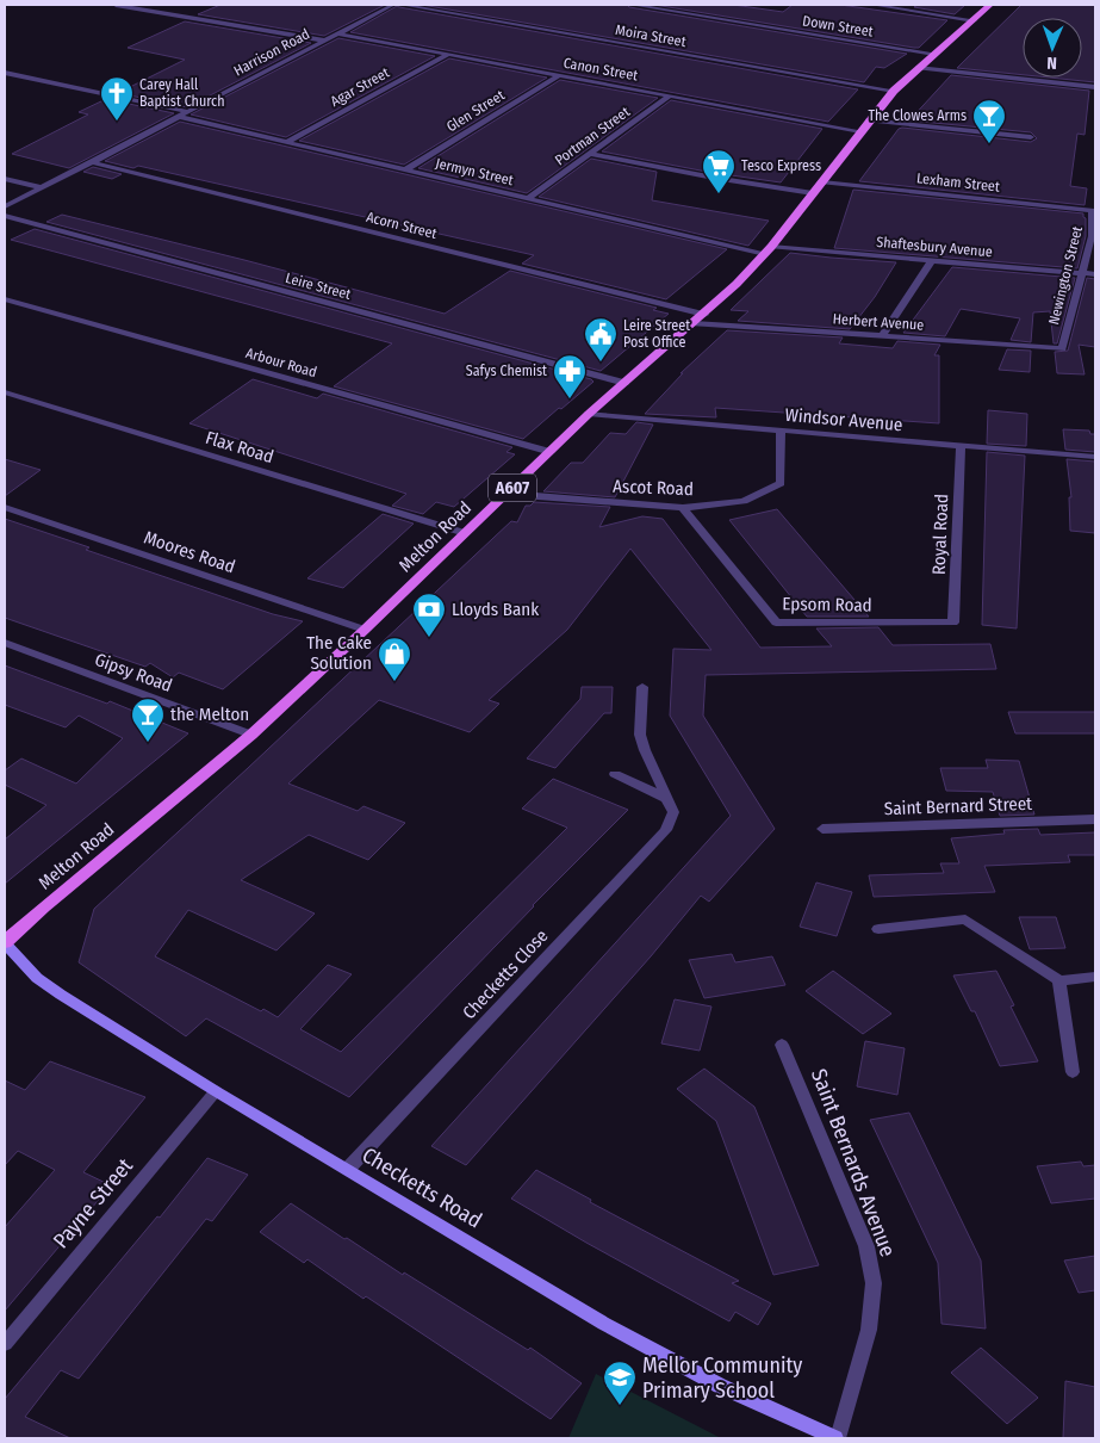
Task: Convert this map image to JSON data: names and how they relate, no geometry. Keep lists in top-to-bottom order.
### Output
{
  "streets": {
    "main road": ["A607", "Melton Road"],
    "street": [
      "Down Street",
      "Moira Street",
      "Harrison Road",
      "Canon Street",
      "Agar Street",
      "Glen Street",
      "Portman Street",
      "Jermyn Street",
      "Lexham Street",
      "Acorn Street",
      "Shaftesbury Avenue",
      "Newington Street",
      "Leire Street",
      "Herbert Avenue",
      "Arbour Road",
      "Windsor Avenue",
      "Flax Road",
      "Ascot Road",
      "Royal Road",
      "Moores Road",
      "Epsom Road",
      "Gipsy Road",
      "Saint Bernard Street",
      "Checketts Close",
      "Saint Bernards Avenue",
      "Checketts Road",
      "Payne Street"
    ]
  },
  "crossings": [
    ["Down Street", "Melton Road"],
    ["Moira Street", "Melton Road"],
    ["Harrison Road", "Canon Street"],
    ["Harrison Road", "Jermyn Street"],
    ["Harrison Road", "Acorn Street"],
    ["Canon Street", "Agar Street"],
    ["Canon Street", "Glen Street"],
    ["Canon Street", "Portman Street"],
    ["Canon Street", "Melton Road"],
    ["Agar Street", "Jermyn Street"],
    ["Glen Street", "Jermyn Street"],
    ["Portman Street", "Jermyn Street"],
    ["Jermyn Street", "Shaftesbury Avenue"],
    ["Jermyn Street", "Melton Road"],
    ["Lexham Street", "Newington Street"],
    ["Lexham Street", "Melton Road"],
    ["Acorn Street", "Melton Road"],
    ["Shaftesbury Avenue", "Newington Street"],
    ["Shaftesbury Avenue", "Melton Road"],
    ["Newington Street", "Herbert Avenue"],
    ["Leire Street", "Melton Road"],
    ["Herbert Avenue", "Melton Road"],
    ["Arbour Road", "Melton Road"],
    ["Windsor Avenue", "Ascot Road"],
    ["Windsor Avenue", "Royal Road"],
    ["Windsor Avenue", "Melton Road"],
    ["Flax Road", "Melton Road"],
    ["Ascot Road", "Melton Road"],
    ["Ascot Road", "Epsom Road"],
    ["Royal Road", "Epsom Road"],
    ["Melton Road", "Moores Road"],
    ["Melton Road", "Gipsy Road"],
    ["Melton Road", "Checketts Road"],
    ["Checketts Close", "Checketts Road"],
    ["Saint Bernards Avenue", "Checketts Road"],
    ["Checketts Road", "Payne Street"]
  ],
  "places": {
    "church": ["Carey Hall Baptist Church"],
    "bar": ["The Clowes Arms", "the Melton"],
    "supermarket": ["Tesco Express"],
    "public building": ["Leire Street Post Office"],
    "pharmacy": ["Safys Chemist"],
    "bank": ["Lloyds Bank"],
    "shop": ["The Cake Solution"],
    "school or university": ["Mellor Community Primary School"]
  },
  "north": "bottom"
}
